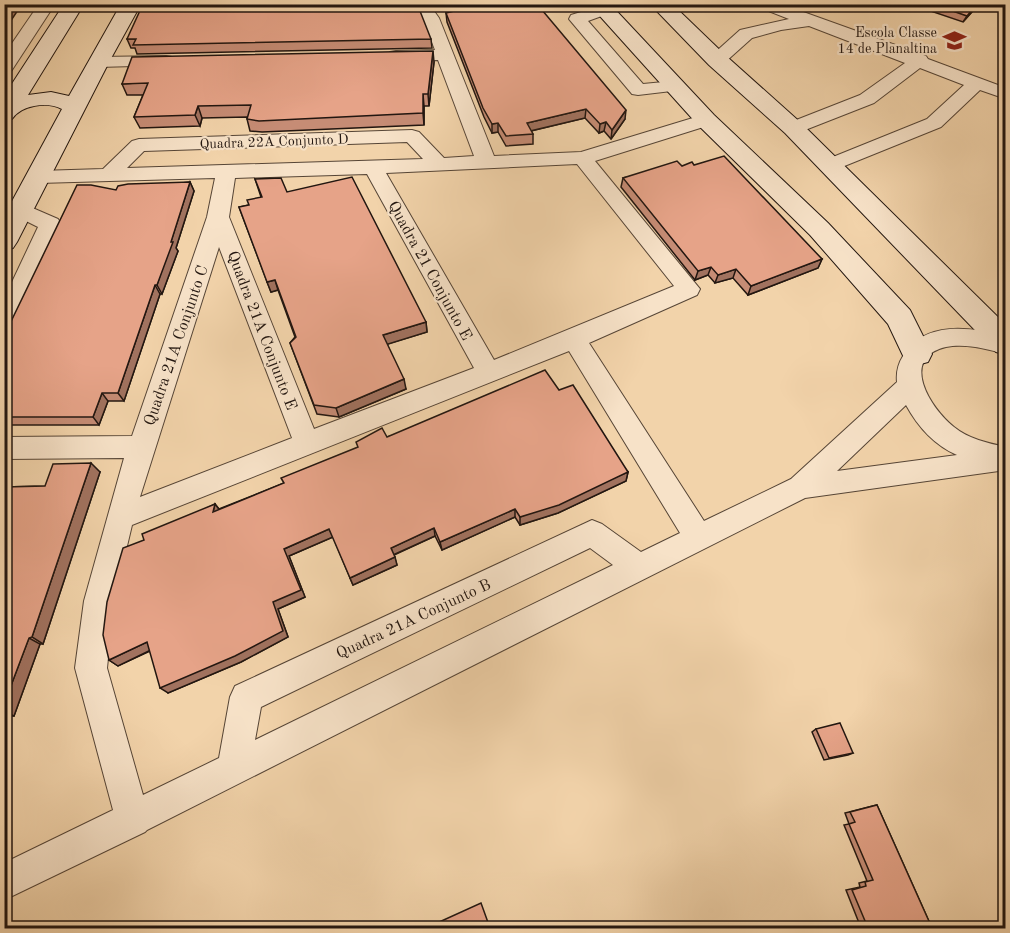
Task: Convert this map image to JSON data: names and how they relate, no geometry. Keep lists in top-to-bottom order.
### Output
{
  "streets": {
    "street": [
      "Quadra 22A Conjunto D",
      "Quadra 21 Conjunto E",
      "Quadra 21A Conjunto E",
      "Quadra 21A Conjunto C",
      "Quadra 21A Conjunto B"
    ]
  },
  "crossings": [
    ["Quadra 21A Conjunto E", "Quadra 21A Conjunto C"]
  ],
  "places": {
    "school or university": ["Escola Classe 14 de Planaltina"]
  }
}
